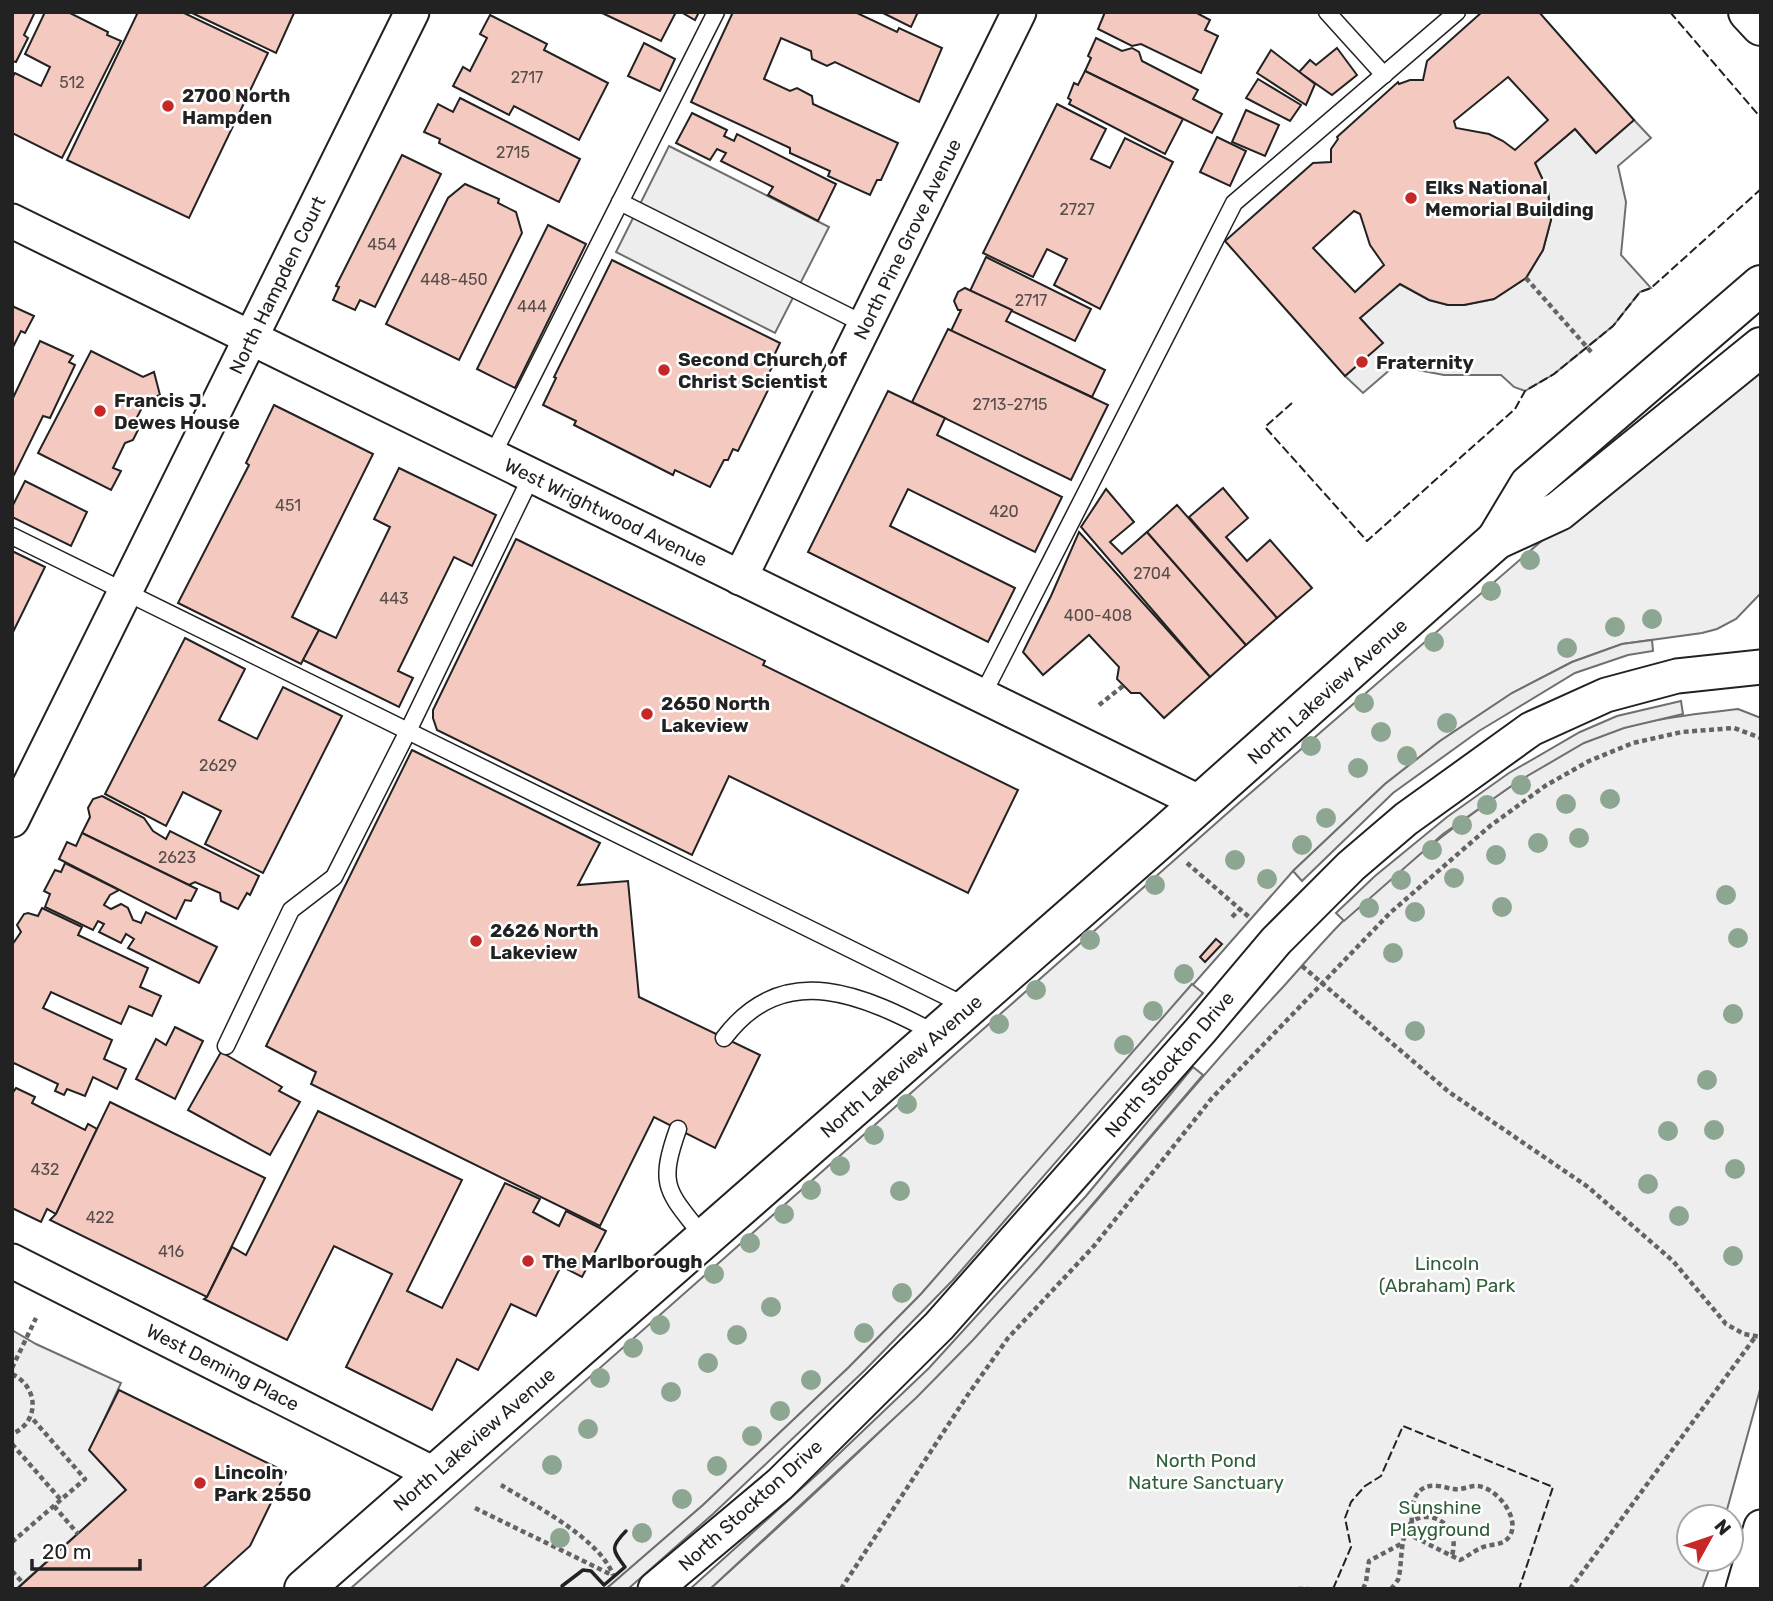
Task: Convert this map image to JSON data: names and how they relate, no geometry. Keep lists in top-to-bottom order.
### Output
{
  "streets": {
    "main road": ["North Lakeview Avenue"],
    "street": [
      "North Pine Grove Avenue",
      "North Hampden Court",
      "West Wrightwood Avenue",
      "North Stockton Drive",
      "West Deming Place"
    ]
  },
  "crossings": [
    ["North Pine Grove Avenue", "West Wrightwood Avenue"],
    ["North Hampden Court", "West Wrightwood Avenue"],
    ["West Wrightwood Avenue", "North Lakeview Avenue"],
    ["North Lakeview Avenue", "West Deming Place"]
  ],
  "parks": ["Lincoln (Abraham) Park", "North Pond Nature Sanctuary", "Sunshine Playground"],
  "places": [
    "2700 North Hampden",
    "Elks National Memorial Building",
    "Fraternity",
    "Second Church of Christ Scientist",
    "Francis J. Dewes House",
    "2650 North Lakeview",
    "2626 North Lakeview",
    "The Marlborough",
    "Lincoln Park 2550"
  ],
  "house_numbers": [
    "2717",
    "512",
    "2715",
    "2727",
    "454",
    "448-450",
    "2717",
    "444",
    "2713-2715",
    "451",
    "420",
    "2704",
    "443",
    "400-408",
    "2629",
    "2623",
    "432",
    "422",
    "416"
  ],
  "scale_bar": "20 m",
  "north": "top right"
}
